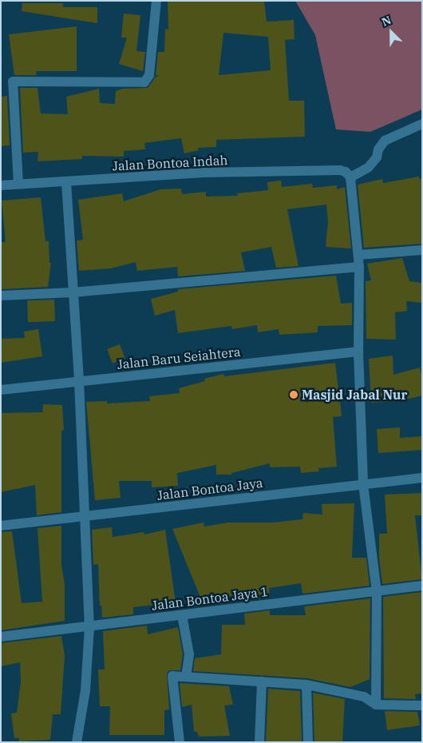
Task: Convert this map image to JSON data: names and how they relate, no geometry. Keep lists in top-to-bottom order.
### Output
{
  "streets": {
    "street": [
      "Jalan Bontoa Indah",
      "Jalan Baru Seiahtera",
      "Jalan Bontoa Jaya",
      "Jalan Bontoa Jaya 1"
    ]
  },
  "places": ["Masjid Jabal Nur"],
  "north": "top left"
}
